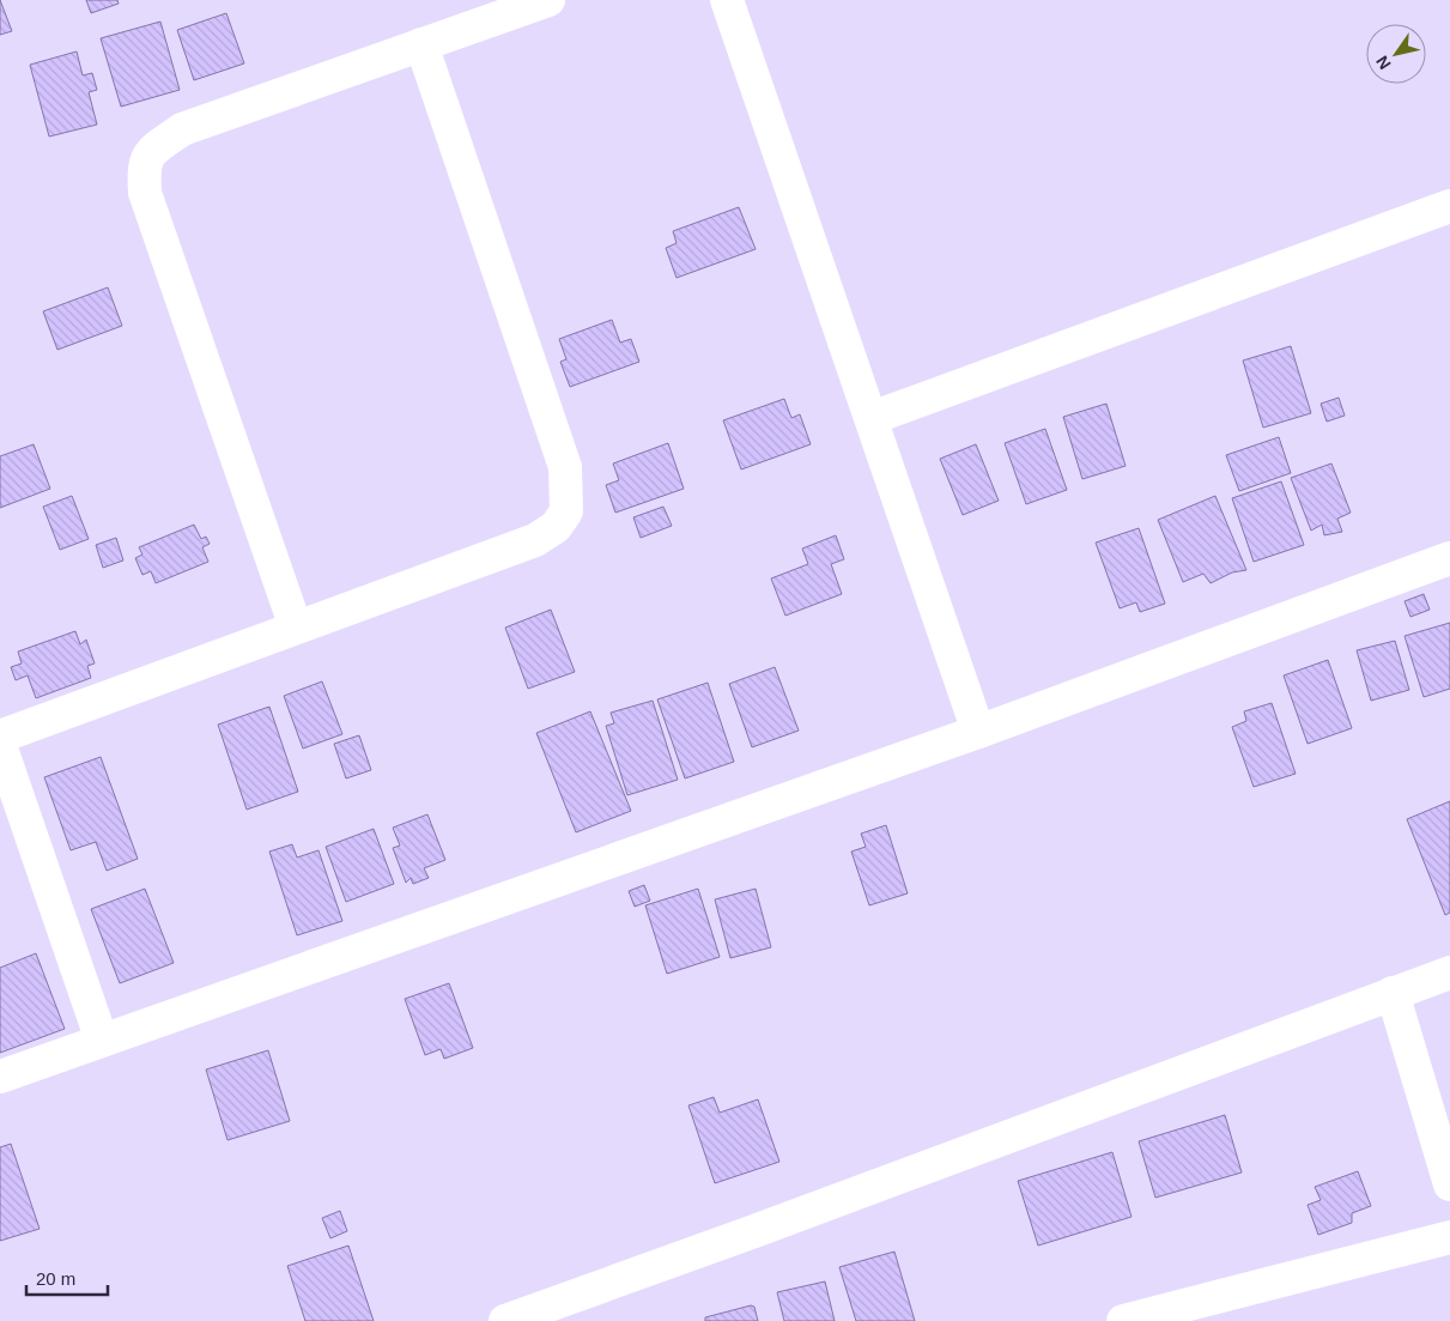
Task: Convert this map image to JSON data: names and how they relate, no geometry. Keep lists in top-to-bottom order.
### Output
{
  "scale_bar": "20 m",
  "north": "bottom left"
}
